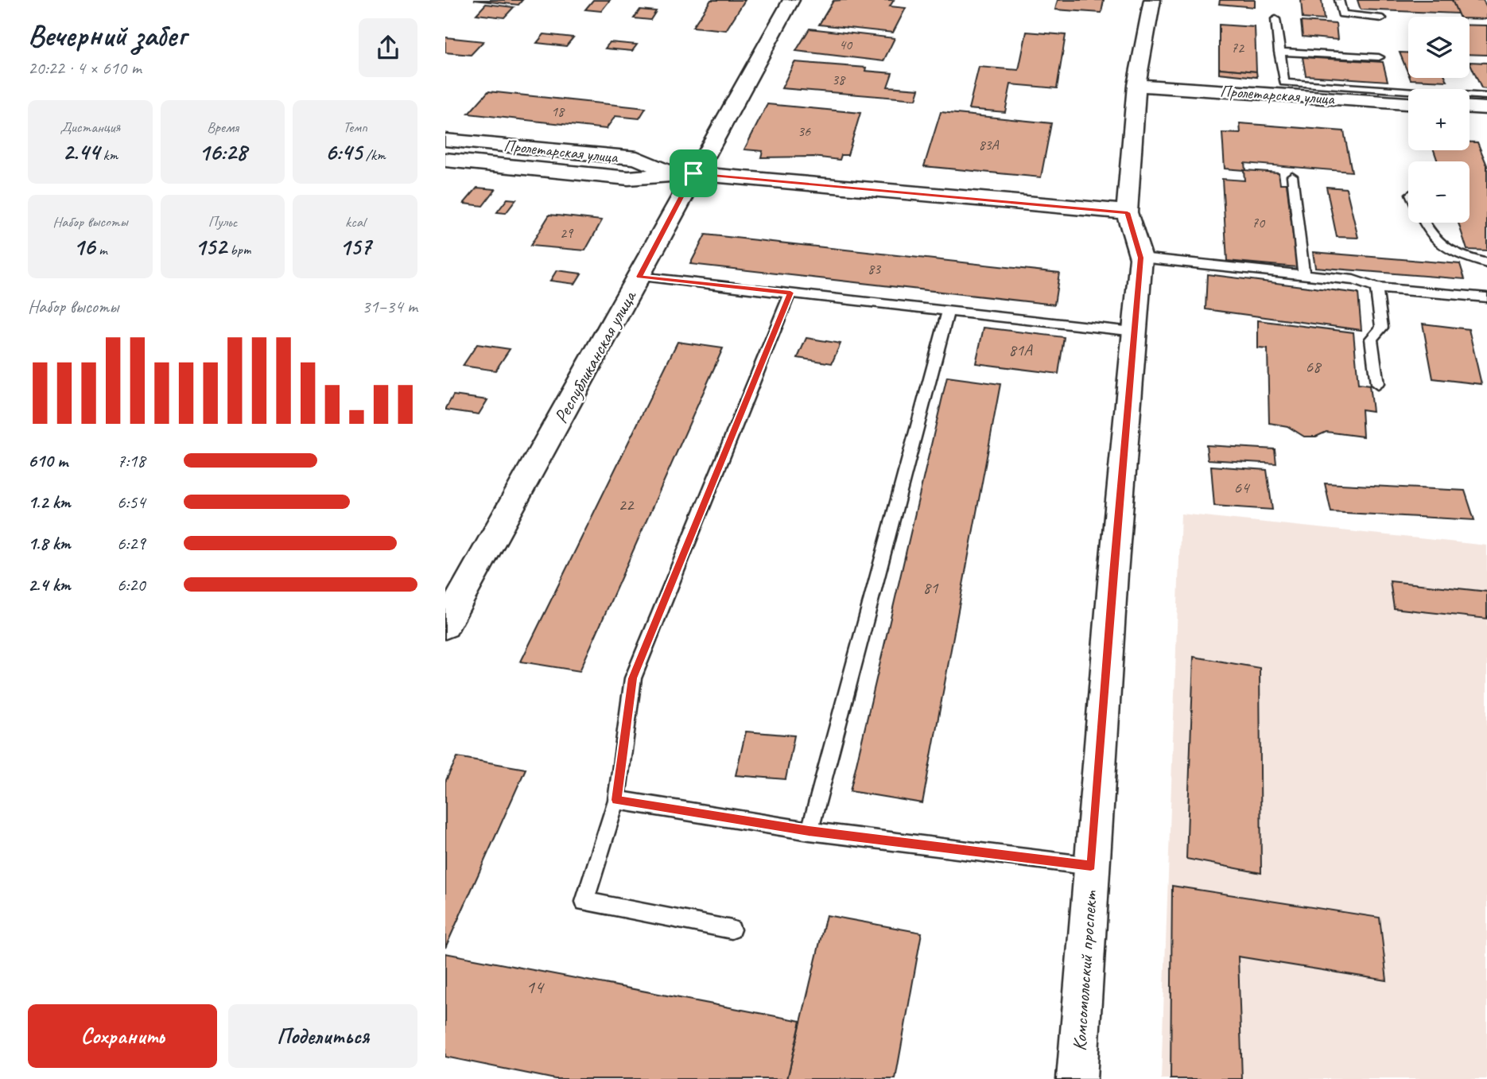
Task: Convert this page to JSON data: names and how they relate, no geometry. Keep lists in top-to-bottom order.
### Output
{
  "streets": {
    "street": ["Пролетарская улица", "Республиканская улица", "Комсомольский проспект"]
  },
  "crossings": [
    ["Пролетарская улица", "Республиканская улица"],
    ["Пролетарская улица", "Комсомольский проспект"]
  ],
  "house_numbers": [
    "40",
    "72",
    "38",
    "18",
    "36",
    "83А",
    "70",
    "29",
    "83",
    "81А",
    "68",
    "64",
    "22",
    "81",
    "14"
  ],
  "page": {
    "heading": ["Вечерний забег", "20:22 · 4 × 610 m"],
    "map_buttons": ["+", "−"],
    "stats": [
      ["Дистанция", "2.44 km"],
      ["Время", "16:28"],
      ["Темп", "6:45 /km"],
      ["Набор высоты", "16 m"],
      ["Пульс", "152 bpm"],
      ["kcal", "157"]
    ],
    "chart": ["Набор высоты", "31–34 m"],
    "list": [
      {
        "name": "610 m",
        "note": "7:18"
      },
      {
        "name": "1.2 km",
        "note": "6:54"
      },
      {
        "name": "1.8 km",
        "note": "6:29"
      },
      {
        "name": "2.4 km",
        "note": "6:20"
      }
    ],
    "buttons": ["Сохранить", "Поделиться"]
  }
}
